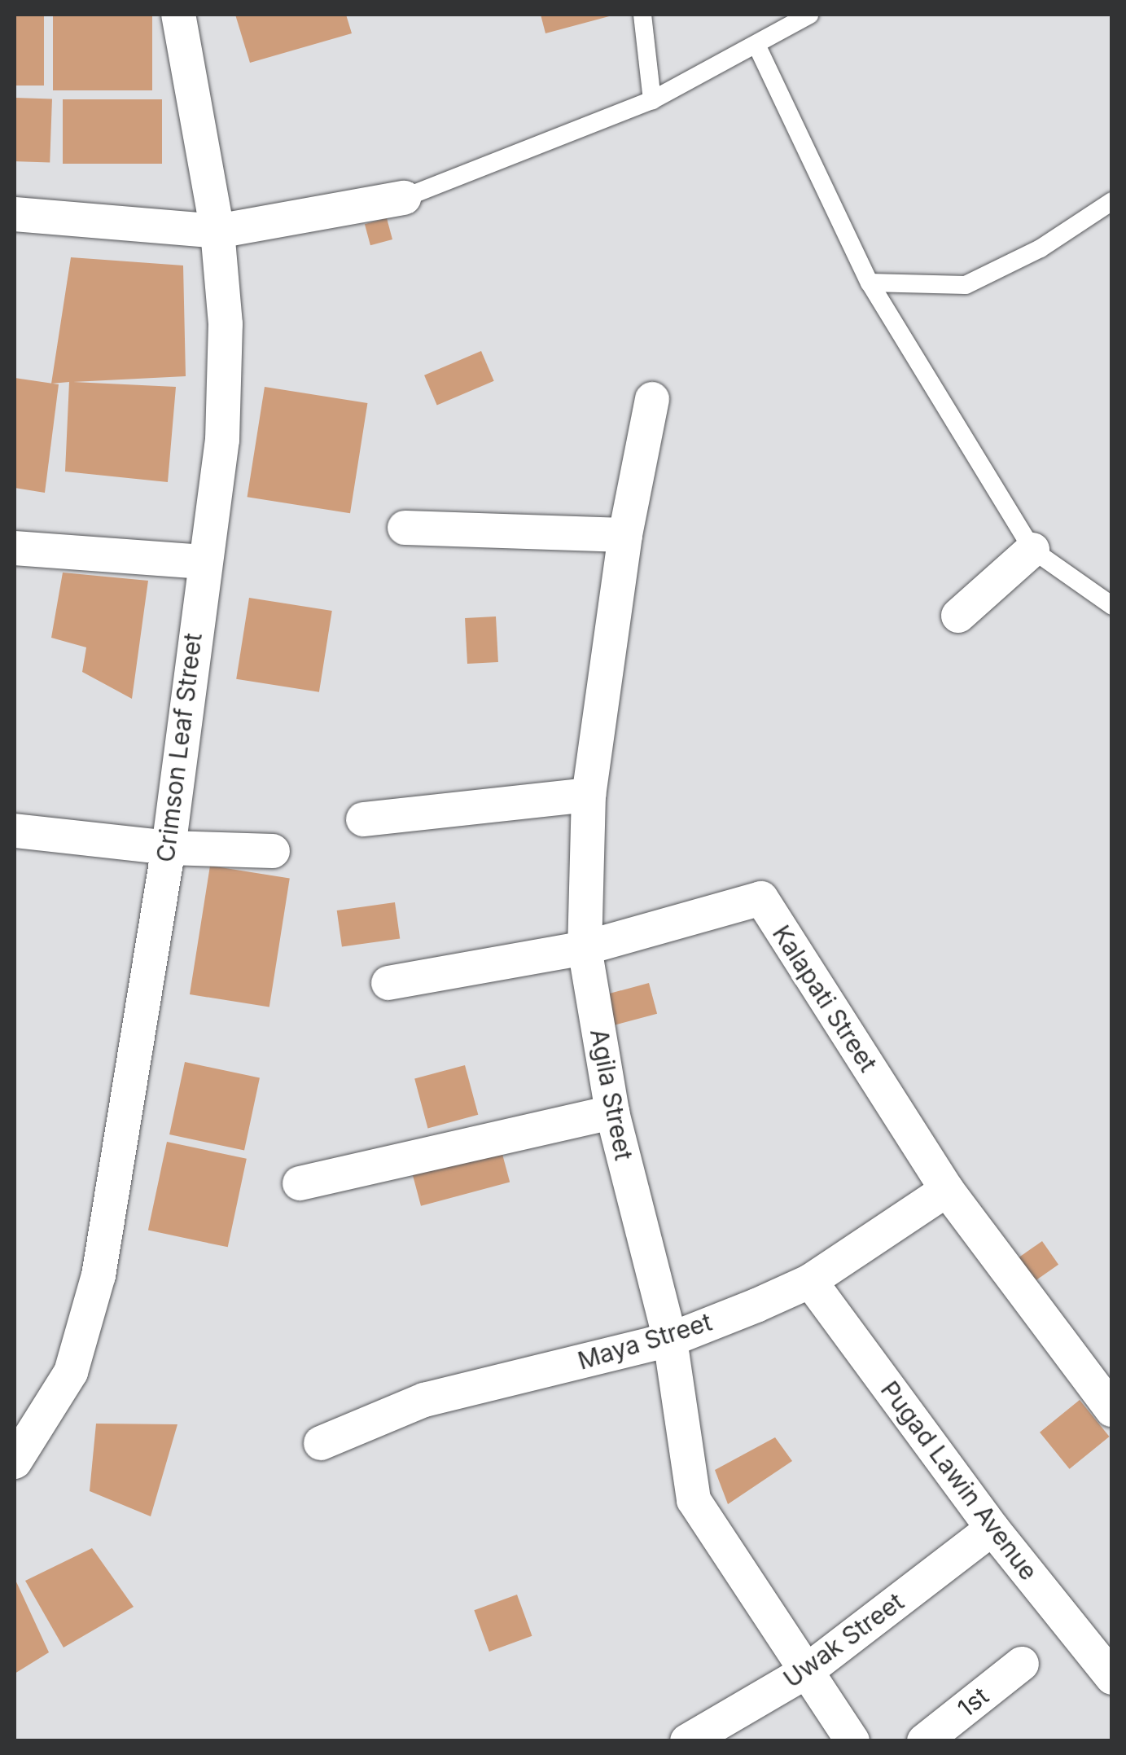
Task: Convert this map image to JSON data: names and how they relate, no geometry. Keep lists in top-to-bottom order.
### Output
{
  "streets": {
    "street": [
      "Crimson Leaf Street",
      "Kalapati Street",
      "Agila Street",
      "Maya Street",
      "Pugad Lawin Avenue",
      "Uwak Street",
      "1st"
    ]
  },
  "crossings": [
    ["Kalapati Street", "Agila Street"],
    ["Kalapati Street", "Maya Street"],
    ["Agila Street", "Maya Street"],
    ["Agila Street", "Uwak Street"],
    ["Maya Street", "Pugad Lawin Avenue"],
    ["Pugad Lawin Avenue", "Uwak Street"]
  ]
}
